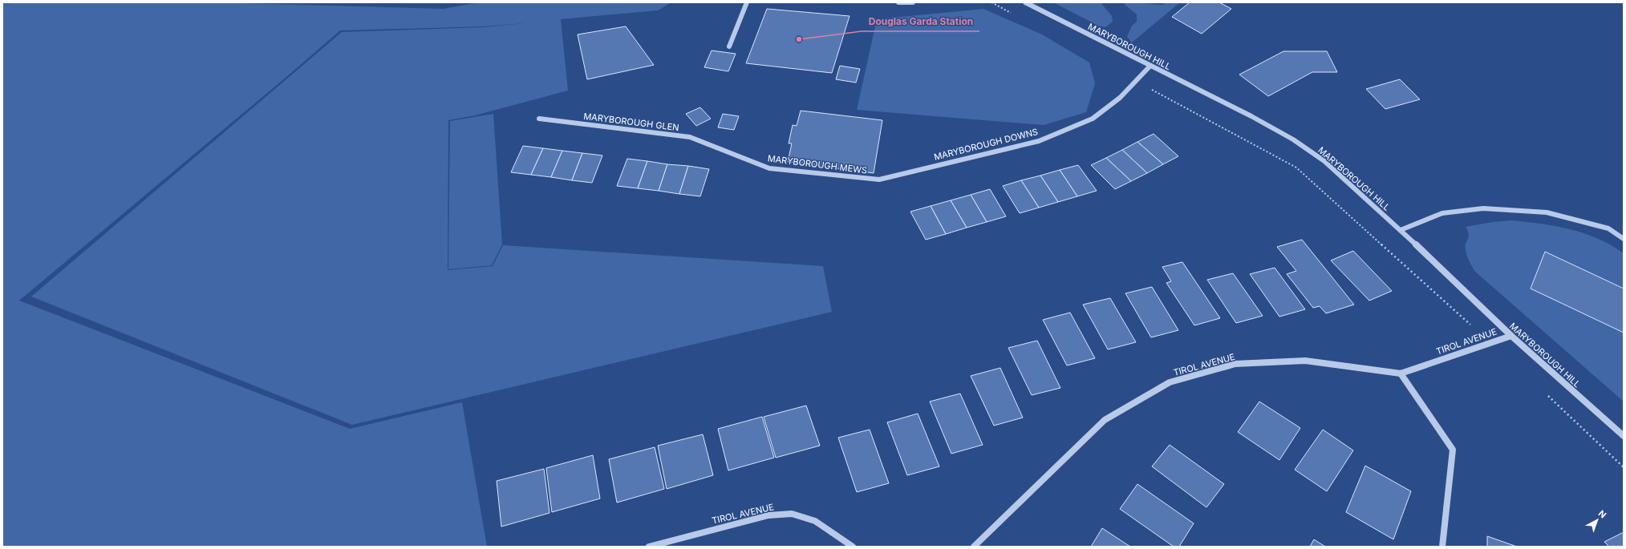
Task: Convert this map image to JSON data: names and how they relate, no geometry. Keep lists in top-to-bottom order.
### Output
{
  "streets": {
    "street": [
      "MARYBOROUGH HILL",
      "MARYBOROUGH GLEN",
      "MARYBOROUGH DOWNS",
      "MARYBOROUGH MEWS",
      "TIROL AVENUE"
    ]
  },
  "crossings": [
    ["MARYBOROUGH HILL", "MARYBOROUGH DOWNS"],
    ["MARYBOROUGH HILL", "TIROL AVENUE"],
    ["MARYBOROUGH GLEN", "MARYBOROUGH MEWS"],
    ["MARYBOROUGH DOWNS", "MARYBOROUGH MEWS"]
  ],
  "places": ["Douglas Garda Station"],
  "north": "top right"
}
